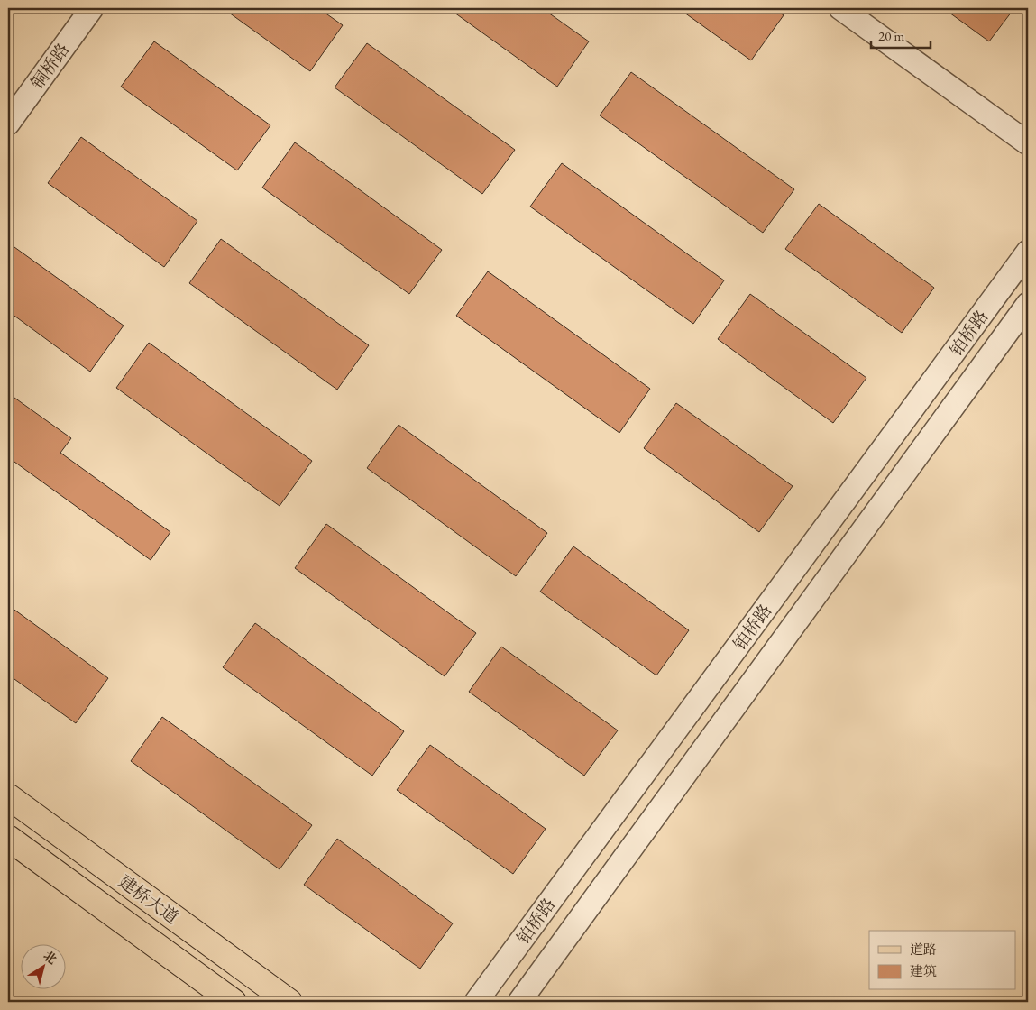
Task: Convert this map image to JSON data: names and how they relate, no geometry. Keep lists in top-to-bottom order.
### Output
{
  "streets": {
    "main road": ["建桥大道"],
    "street": ["铜桥路", "铂桥路"]
  },
  "legend": ["道路", "建筑"],
  "scale_bar": "20 m",
  "north": "top right"
}
